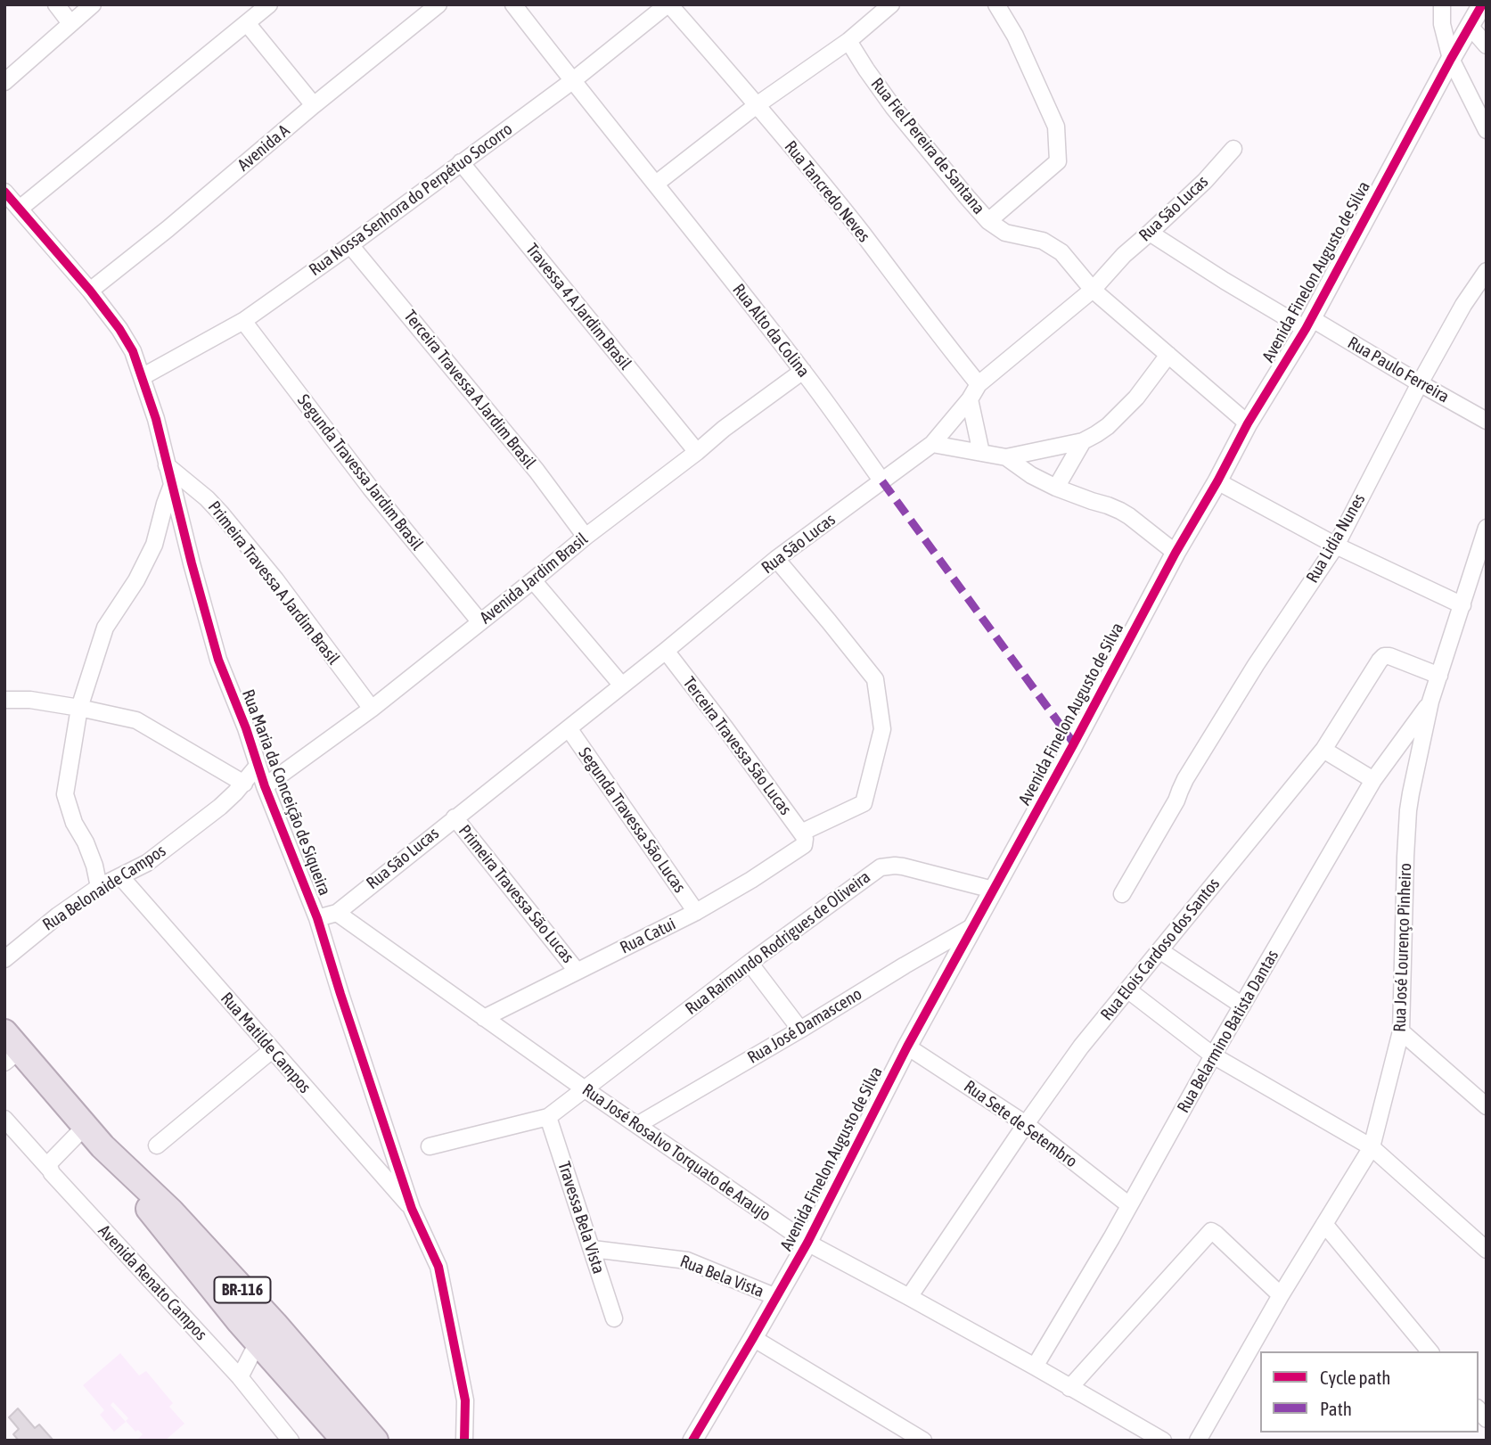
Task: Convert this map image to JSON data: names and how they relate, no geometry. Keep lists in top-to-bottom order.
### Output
{
  "streets": {
    "highway": ["BR-116"],
    "street": [
      "Rua Fiel Pereira de Santana",
      "Avenida A",
      "Rua Tancredo Neves",
      "Rua Nossa Senhora do Perpétuo Socorro",
      "Rua São Lucas",
      "Avenida Finelon Augusto de Silva",
      "Travessa 4 A Jardim Brasil",
      "Rua Alto da Colina",
      "Rua Paulo Ferreira",
      "Terceira Travessa A Jardim Brasil",
      "Segunda Travessa Jardim Brasil",
      "Rua Lidia Nunes",
      "Avenida Jardim Brasil",
      "Primeira Travessa A Jardim Brasil",
      "Terceira Travessa São Lucas",
      "Rua Maria da Conceição de Siqueira",
      "Segunda Travessa São Lucas",
      "Rua Belonaide Campos",
      "Primeira Travessa São Lucas",
      "Rua Catui",
      "Rua Raimundo Rodrigues de Oliveira",
      "Rua José Lourenço Pinheiro",
      "Rua Elois Cardoso dos Santos",
      "Rua José Damasceno",
      "Rua Belarmino Batista Dantas",
      "Rua Matilde Campos",
      "Rua Sete de Setembro",
      "Rua José Rosalvo Torquato de Araujo",
      "Travessa Bela Vista",
      "Rua Bela Vista",
      "Avenida Renato Campos"
    ]
  },
  "crossings": [
    ["Rua Fiel Pereira de Santana", "Rua São Lucas"],
    ["Rua Fiel Pereira de Santana", "Avenida Finelon Augusto de Silva"],
    ["Avenida A", "Rua Maria da Conceição de Siqueira"],
    ["Rua Tancredo Neves", "Rua Nossa Senhora do Perpétuo Socorro"],
    ["Rua Tancredo Neves", "Rua São Lucas"],
    ["Rua Nossa Senhora do Perpétuo Socorro", "Travessa 4 A Jardim Brasil"],
    ["Rua Nossa Senhora do Perpétuo Socorro", "Rua Alto da Colina"],
    ["Rua Nossa Senhora do Perpétuo Socorro", "Terceira Travessa A Jardim Brasil"],
    ["Rua Nossa Senhora do Perpétuo Socorro", "Segunda Travessa Jardim Brasil"],
    ["Rua Nossa Senhora do Perpétuo Socorro", "Rua Maria da Conceição de Siqueira"],
    ["Rua São Lucas", "Rua Alto da Colina"],
    ["Rua São Lucas", "Rua Paulo Ferreira"],
    ["Rua São Lucas", "Terceira Travessa São Lucas"],
    ["Rua São Lucas", "Segunda Travessa São Lucas"],
    ["Rua São Lucas", "Primeira Travessa São Lucas"],
    ["Rua São Lucas", "Rua Catui"],
    ["Rua São Lucas", "Rua José Rosalvo Torquato de Araujo"],
    ["Avenida Finelon Augusto de Silva", "Rua Paulo Ferreira"],
    ["Avenida Finelon Augusto de Silva", "Rua Raimundo Rodrigues de Oliveira"],
    ["Avenida Finelon Augusto de Silva", "Rua José Damasceno"],
    ["Avenida Finelon Augusto de Silva", "Rua Sete de Setembro"],
    ["Avenida Finelon Augusto de Silva", "Rua José Rosalvo Torquato de Araujo"],
    ["Avenida Finelon Augusto de Silva", "Rua Bela Vista"],
    ["Travessa 4 A Jardim Brasil", "Avenida Jardim Brasil"],
    ["Rua Alto da Colina", "Avenida Jardim Brasil"],
    ["Rua Paulo Ferreira", "Rua Lidia Nunes"],
    ["Terceira Travessa A Jardim Brasil", "Avenida Jardim Brasil"],
    ["Segunda Travessa Jardim Brasil", "Avenida Jardim Brasil"],
    ["Avenida Jardim Brasil", "Primeira Travessa A Jardim Brasil"],
    ["Avenida Jardim Brasil", "Rua Maria da Conceição de Siqueira"],
    ["Primeira Travessa A Jardim Brasil", "Rua Maria da Conceição de Siqueira"],
    ["Terceira Travessa São Lucas", "Rua Catui"],
    ["Rua Maria da Conceição de Siqueira", "Rua Belonaide Campos"],
    ["Rua Maria da Conceição de Siqueira", "Rua Matilde Campos"],
    ["Segunda Travessa São Lucas", "Rua Catui"],
    ["Rua Belonaide Campos", "Rua Matilde Campos"],
    ["Primeira Travessa São Lucas", "Rua Catui"],
    ["Rua Catui", "Rua José Rosalvo Torquato de Araujo"],
    ["Rua Raimundo Rodrigues de Oliveira", "Rua José Rosalvo Torquato de Araujo"],
    ["Rua Raimundo Rodrigues de Oliveira", "Travessa Bela Vista"],
    ["Rua José Lourenço Pinheiro", "Rua Elois Cardoso dos Santos"],
    ["Rua José Lourenço Pinheiro", "Rua Belarmino Batista Dantas"],
    ["Rua Elois Cardoso dos Santos", "Rua Sete de Setembro"],
    ["Rua Elois Cardoso dos Santos", "Rua José Rosalvo Torquato de Araujo"],
    ["Rua José Damasceno", "Rua José Rosalvo Torquato de Araujo"],
    ["Rua Belarmino Batista Dantas", "Rua Sete de Setembro"],
    ["Rua Belarmino Batista Dantas", "Rua José Rosalvo Torquato de Araujo"],
    ["Travessa Bela Vista", "Rua Bela Vista"]
  ],
  "legend": ["Cycle path", "Path"]
}
